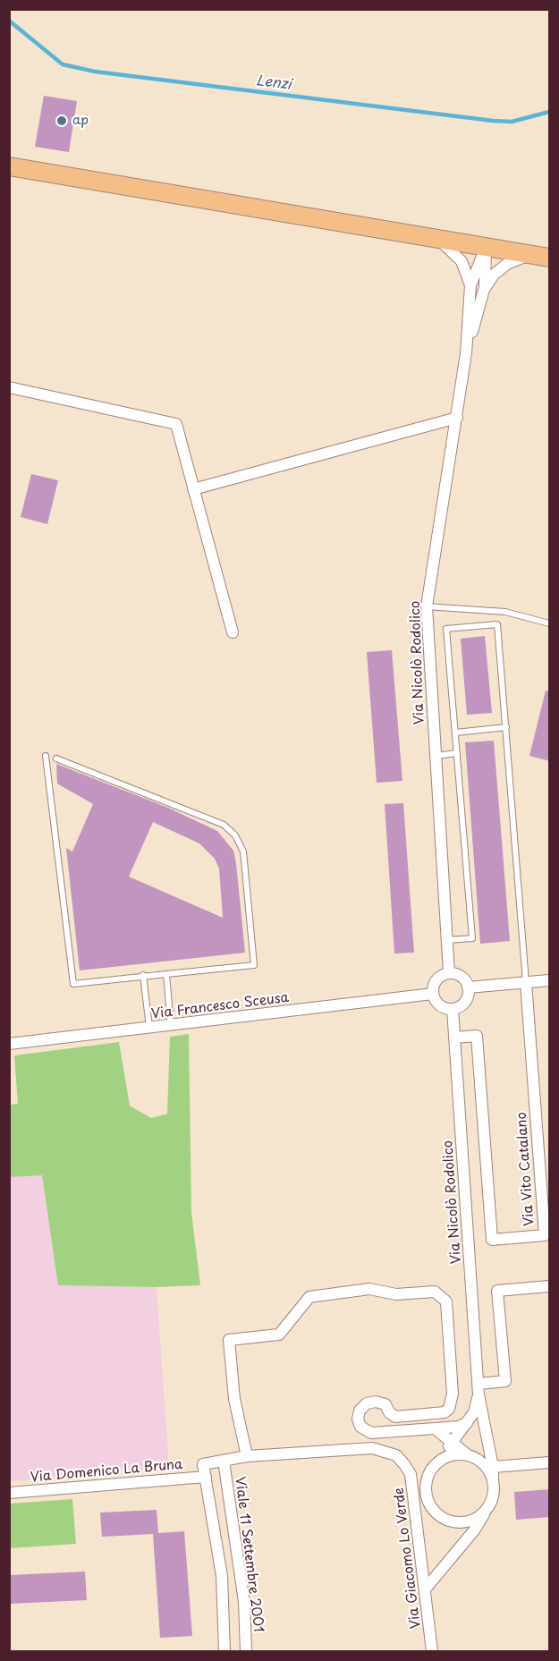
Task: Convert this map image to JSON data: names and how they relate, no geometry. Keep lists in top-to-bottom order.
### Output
{
  "streets": {
    "street": [
      "Via Nicolò Rodolico",
      "Via Francesco Sceusa",
      "Via Vito Catalano",
      "Via Domenico La Bruna",
      "Viale 11 Settembre 2001",
      "Via Giacomo Lo Verde"
    ]
  },
  "crossings": [
    ["Via Nicolò Rodolico", "Via Francesco Sceusa"],
    ["Via Nicolò Rodolico", "Via Vito Catalano"],
    ["Via Domenico La Bruna", "Via Giacomo Lo Verde"],
    ["Viale 11 Settembre 2001", "Via Giacomo Lo Verde"]
  ],
  "water": ["Lenzi"],
  "places": ["ap"]
}
